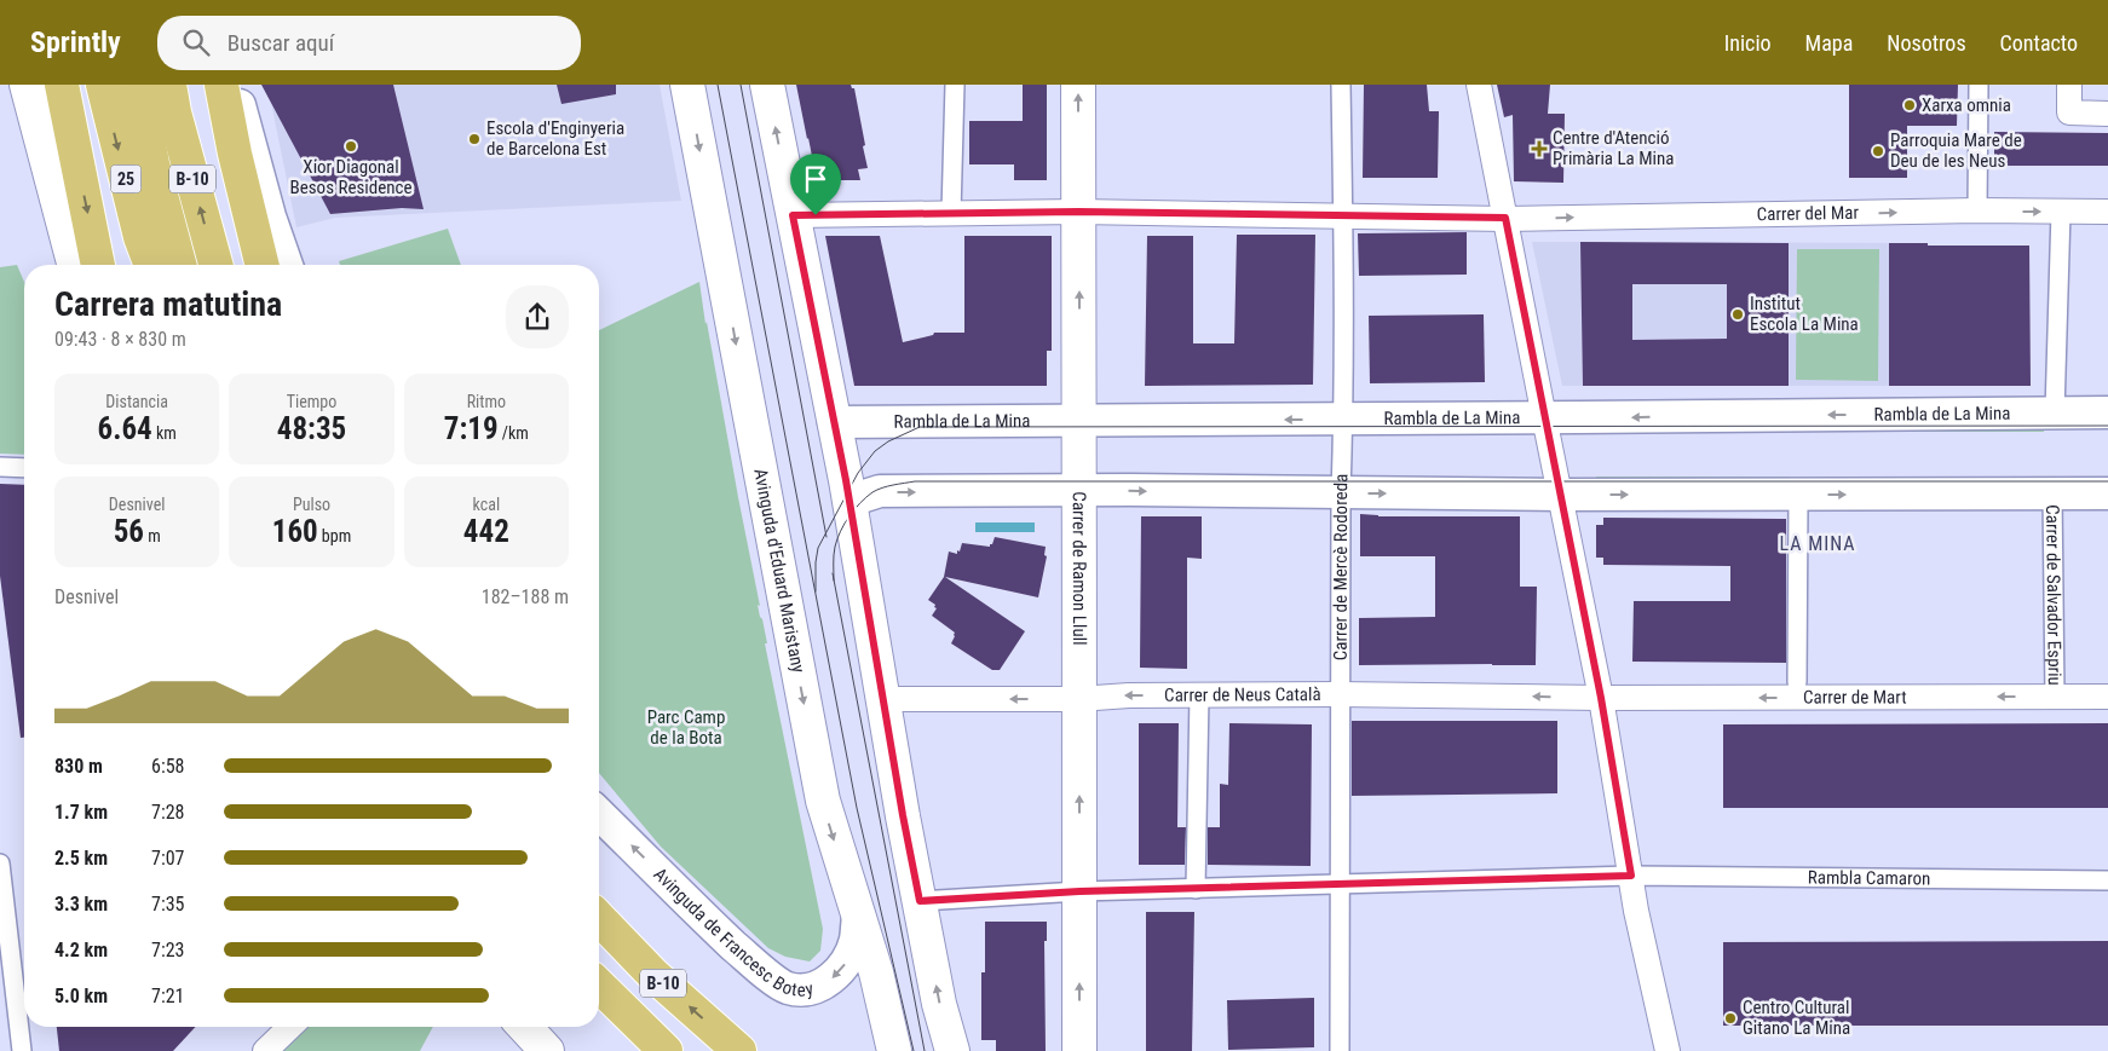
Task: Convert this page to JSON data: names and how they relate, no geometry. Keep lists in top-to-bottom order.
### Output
{
  "streets": {
    "highway": ["25", "B-10"],
    "main road": ["Carrer de Ramon Llull", "Avinguda d'Eduard Maristany"],
    "street": [
      "Carrer del Mar",
      "Rambla de La Mina",
      "Carrer de Mercè Rodoreda",
      "Carrer de Salvador Espriu",
      "Carrer de Neus Català",
      "Carrer de Mart",
      "Rambla Camaron",
      "Avinguda de Francesc Botey"
    ]
  },
  "crossings": [
    ["Carrer del Mar", "Carrer de Ramon Llull"],
    ["Carrer del Mar", "Carrer de Mercè Rodoreda"],
    ["Rambla de La Mina", "Carrer de Ramon Llull"],
    ["Rambla de La Mina", "Carrer de Mercè Rodoreda"],
    ["Carrer de Ramon Llull", "Carrer de Neus Català"],
    ["Carrer de Ramon Llull", "Rambla Camaron"],
    ["Carrer de Mercè Rodoreda", "Carrer de Neus Català"],
    ["Carrer de Mercè Rodoreda", "Rambla Camaron"],
    ["Avinguda d'Eduard Maristany", "Avinguda de Francesc Botey"],
    ["Carrer de Salvador Espriu", "Carrer de Mart"],
    ["Carrer de Neus Català", "Carrer de Mart"]
  ],
  "one_way": ["Carrer del Mar"],
  "districts": ["LA MINA"],
  "parks": ["Parc Camp de la Bota"],
  "places": {
    "other": [
      "Xarxa omnia",
      "Escola d'Enginyeria de Barcelona Est",
      "Xior Diagonal Besos Residence",
      "Parroquia Mare de Deu de les Neus",
      "Institut Escola La Mina",
      "Centro Cultural Gitano La Mina"
    ],
    "health": ["Centre d'Atenció Primària La Mina"]
  },
  "page": {
    "header": "Sprintly",
    "search": "Buscar aquí",
    "nav": [
      "Inicio",
      "Mapa",
      "Nosotros",
      "Contacto"
    ],
    "heading": ["Carrera matutina", "09:43 · 8 × 830 m"],
    "stats": [
      ["Distancia", "6.64 km"],
      ["Tiempo", "48:35"],
      ["Ritmo", "7:19 /km"],
      ["Desnivel", "56 m"],
      ["Pulso", "160 bpm"],
      ["kcal", "442"]
    ],
    "chart": ["Desnivel", "182–188 m"],
    "list": [
      {
        "name": "830 m",
        "note": "6:58"
      },
      {
        "name": "1.7 km",
        "note": "7:28"
      },
      {
        "name": "2.5 km",
        "note": "7:07"
      },
      {
        "name": "3.3 km",
        "note": "7:35"
      },
      {
        "name": "4.2 km",
        "note": "7:23"
      },
      {
        "name": "5.0 km",
        "note": "7:21"
      }
    ]
  }
}
